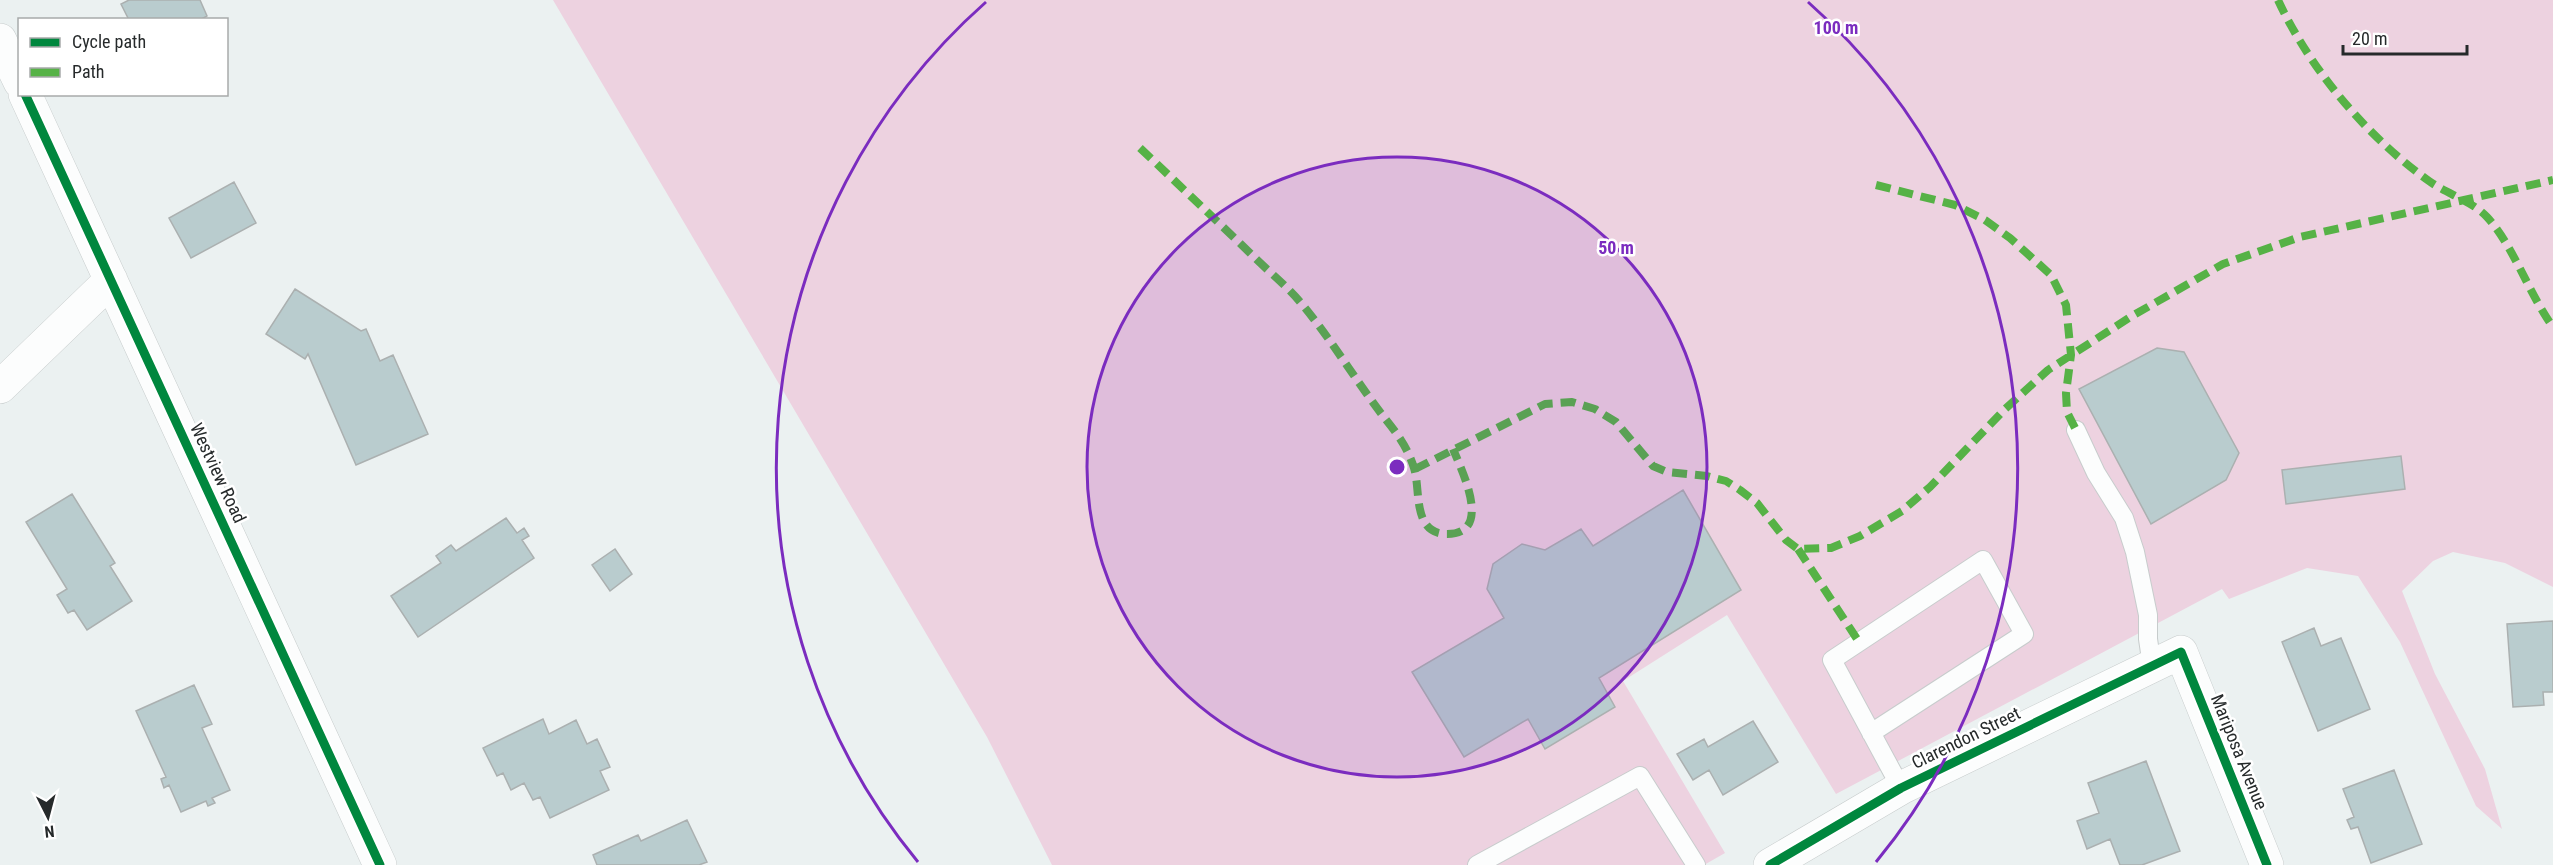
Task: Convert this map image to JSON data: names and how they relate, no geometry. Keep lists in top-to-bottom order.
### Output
{
  "streets": {
    "street": ["Westview Road", "Clarendon Street", "Mariposa Avenue"]
  },
  "crossings": [
    ["Clarendon Street", "Mariposa Avenue"]
  ],
  "legend": ["Cycle path", "Path"],
  "scale_bar": "20 m",
  "north": "bottom",
  "rings": ["100 m", "50 m"]
}
